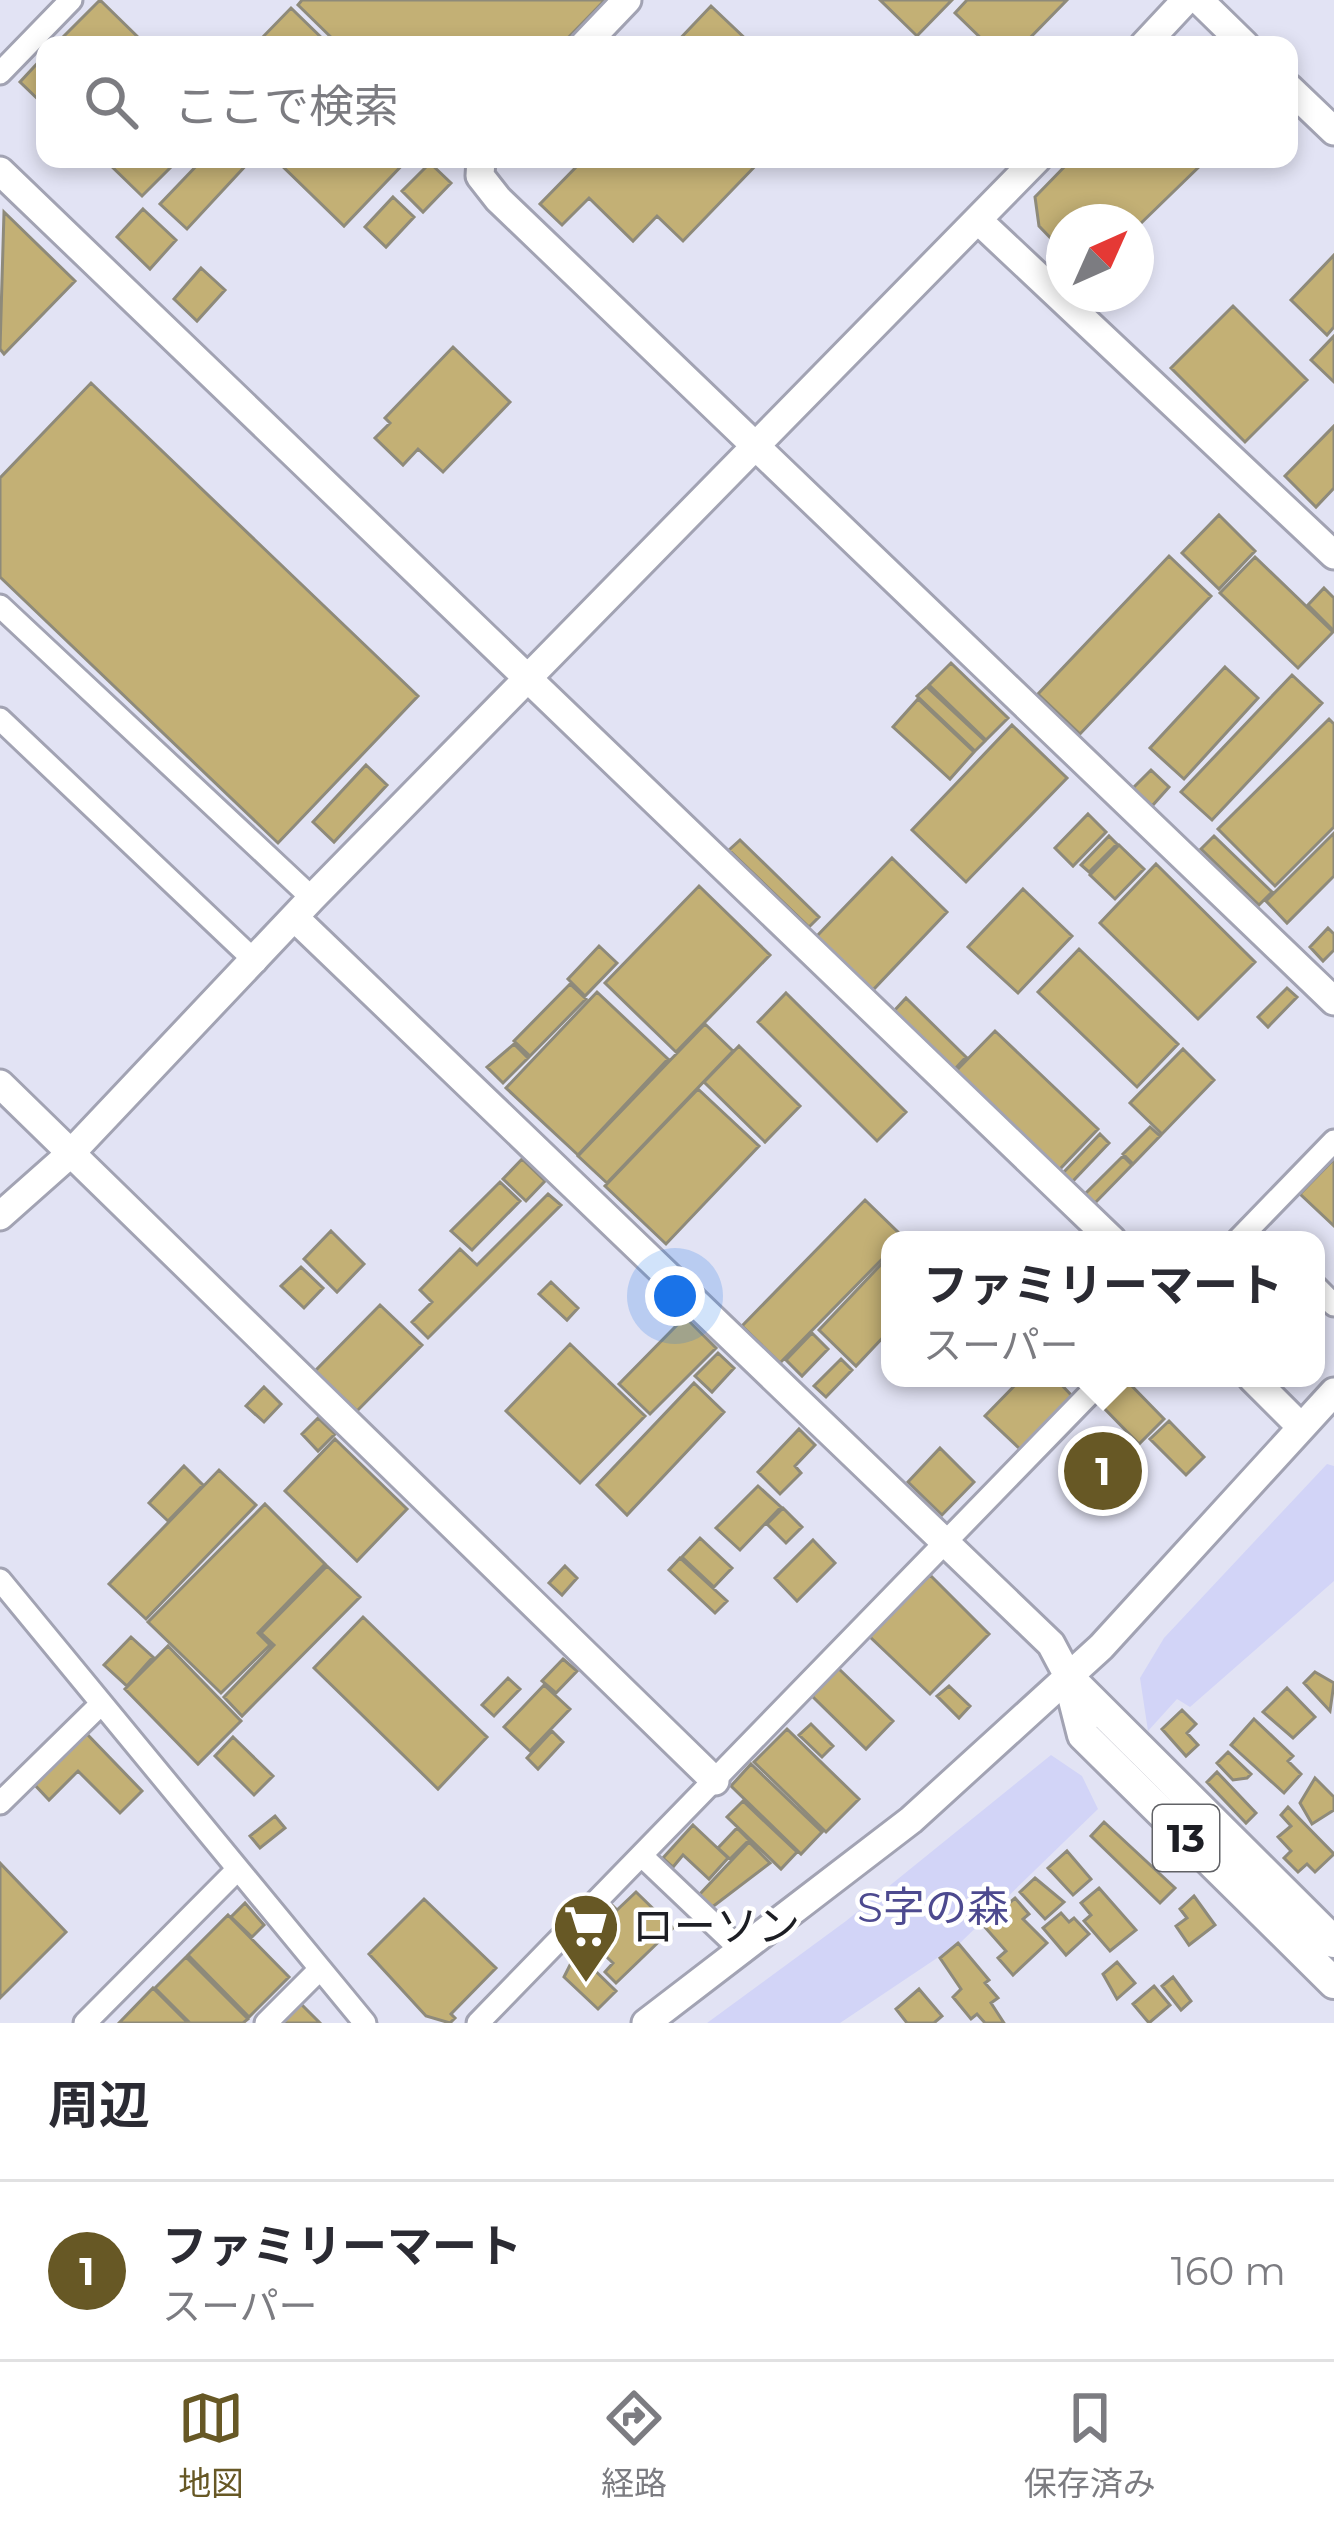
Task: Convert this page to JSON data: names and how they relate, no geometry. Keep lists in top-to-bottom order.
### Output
{
  "streets": {
    "main road": ["13"]
  },
  "parks": ["S字の森"],
  "places": {
    "supermarket": ["ローソン"]
  },
  "north": "top right",
  "page": {
    "search": "ここで検索",
    "popup": ["ファミリーマート", "スーパー"],
    "pins": "1",
    "heading": "周辺",
    "list": [
      {
        "mark": "1",
        "name": "ファミリーマート",
        "note": "スーパー",
        "value": "160 m"
      }
    ],
    "nav": ["地図", "経路", "保存済み"]
  }
}
